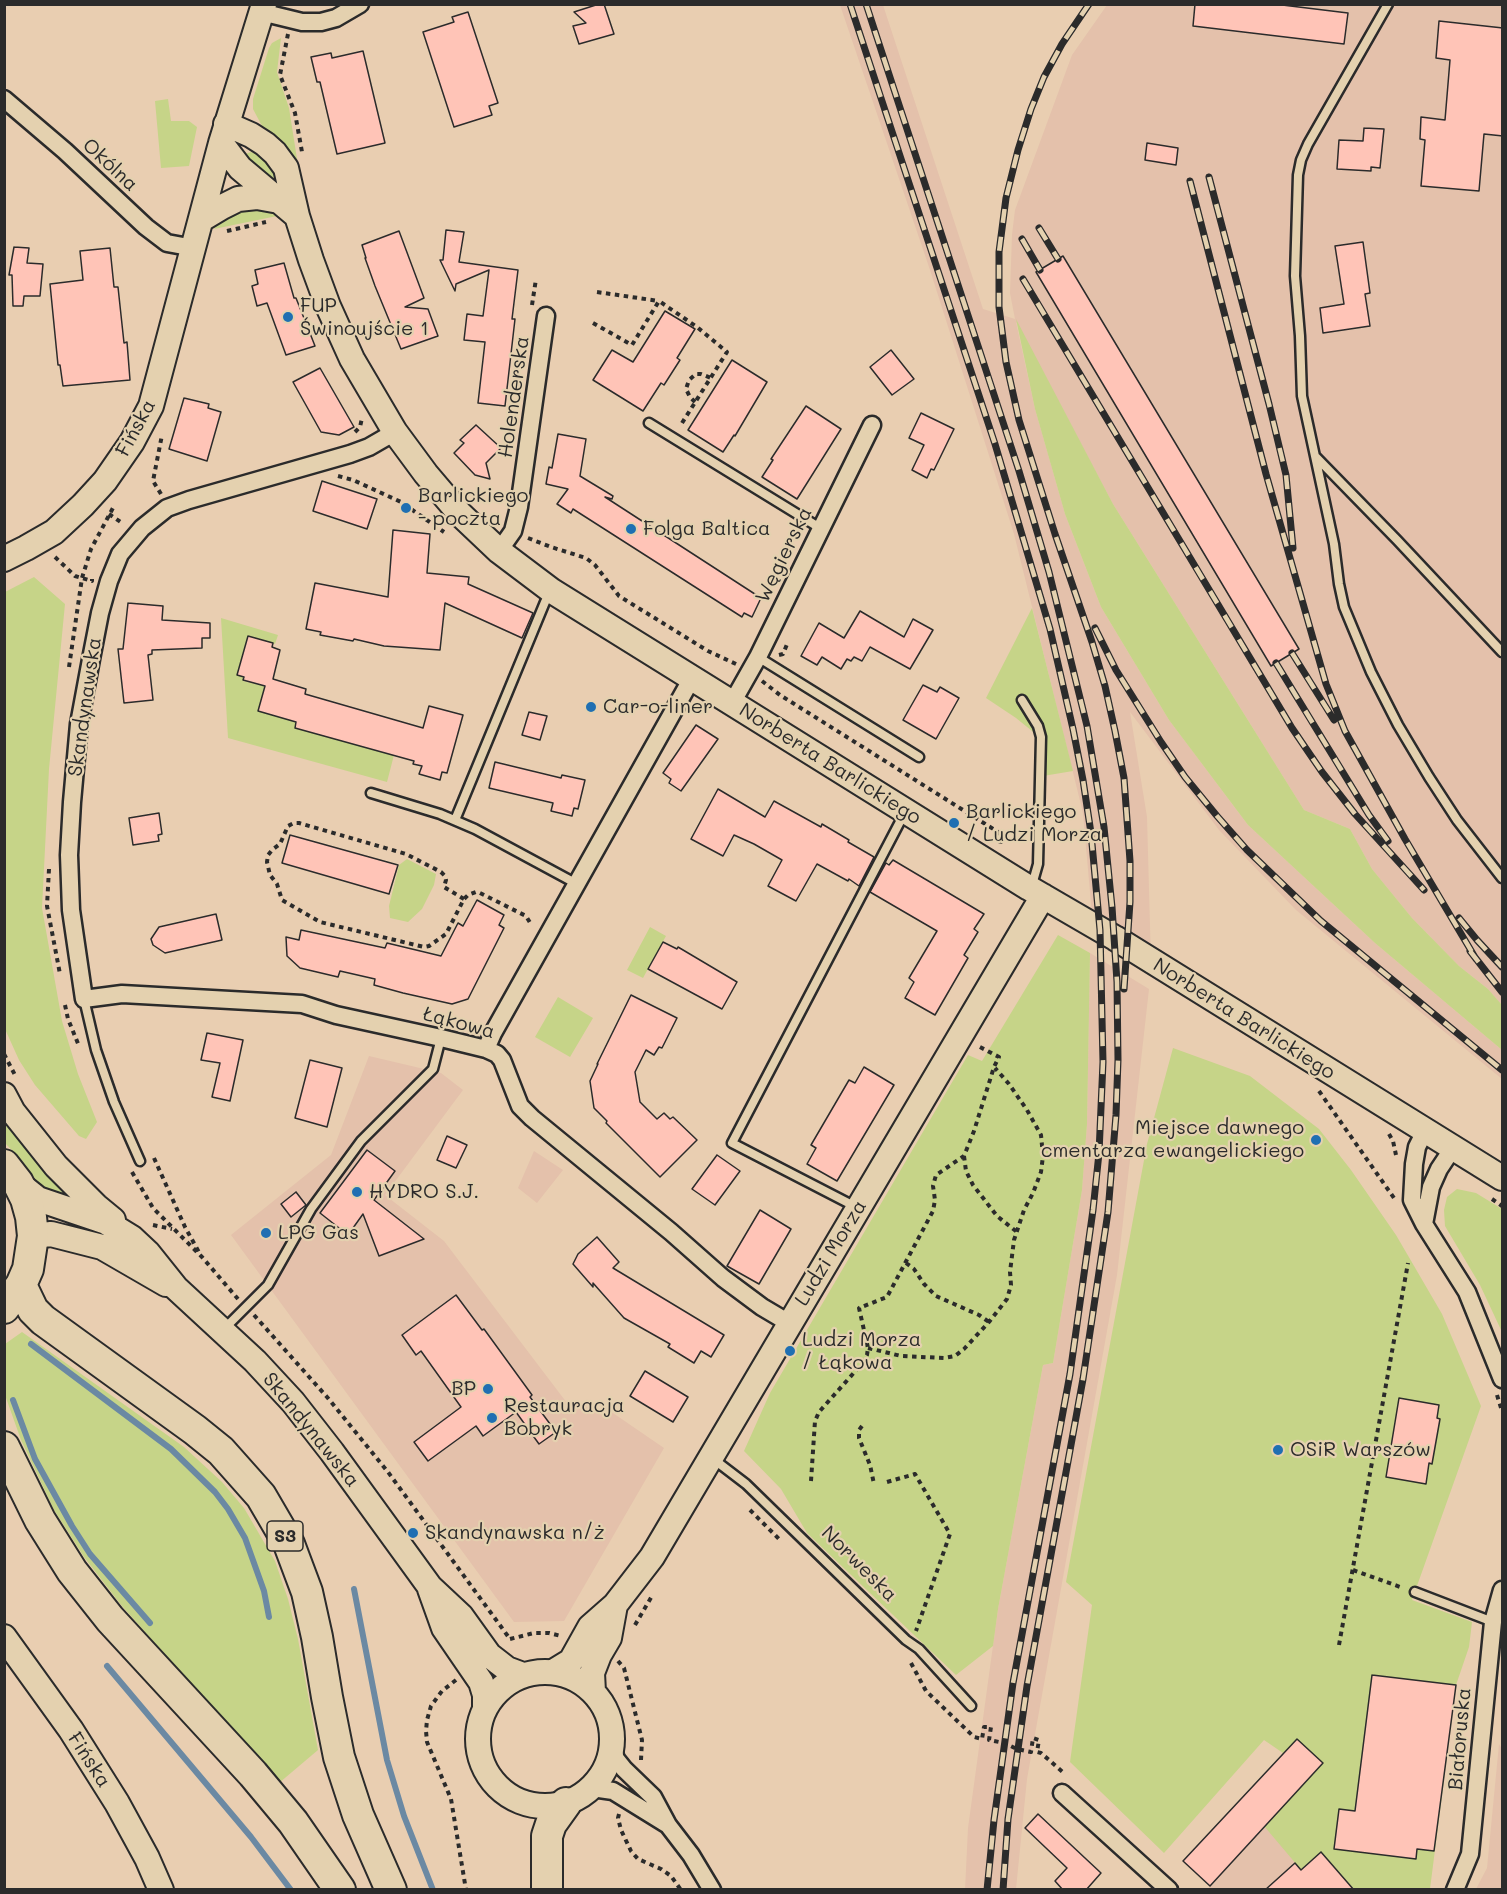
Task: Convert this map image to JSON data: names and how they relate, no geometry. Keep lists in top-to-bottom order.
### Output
{
  "streets": {
    "highway": ["S3"],
    "street": [
      "Okólna",
      "Holenderska",
      "Fińska",
      "Węgierska",
      "Skandynawska",
      "Norberta Barlickiego",
      "Łąkowa",
      "Ludzi Morza",
      "Białoruska"
    ],
    "lane": ["Norweska"]
  },
  "crossings": [
    ["Okólna", "Fińska"],
    ["Holenderska", "Norberta Barlickiego"],
    ["Węgierska", "Norberta Barlickiego"],
    ["Skandynawska", "Norberta Barlickiego"],
    ["Skandynawska", "Łąkowa"],
    ["Skandynawska", "Ludzi Morza"],
    ["Norberta Barlickiego", "Ludzi Morza"],
    ["Łąkowa", "Ludzi Morza"],
    ["Ludzi Morza", "Norweska"]
  ],
  "places": [
    "FUP Świnoujście 1",
    "Barlickiego - poczta",
    "Folga Baltica",
    "Car-o-liner",
    "Barlickiego / Ludzi Morza",
    "Miejsce dawnego cmentarza ewangelickiego",
    "HYDRO S.J.",
    "LPG Gas",
    "Ludzi Morza / Łąkowa",
    "BP",
    "Restauracja Bobryk",
    "OSiR Warszów",
    "Skandynawska n/ż"
  ]
}
